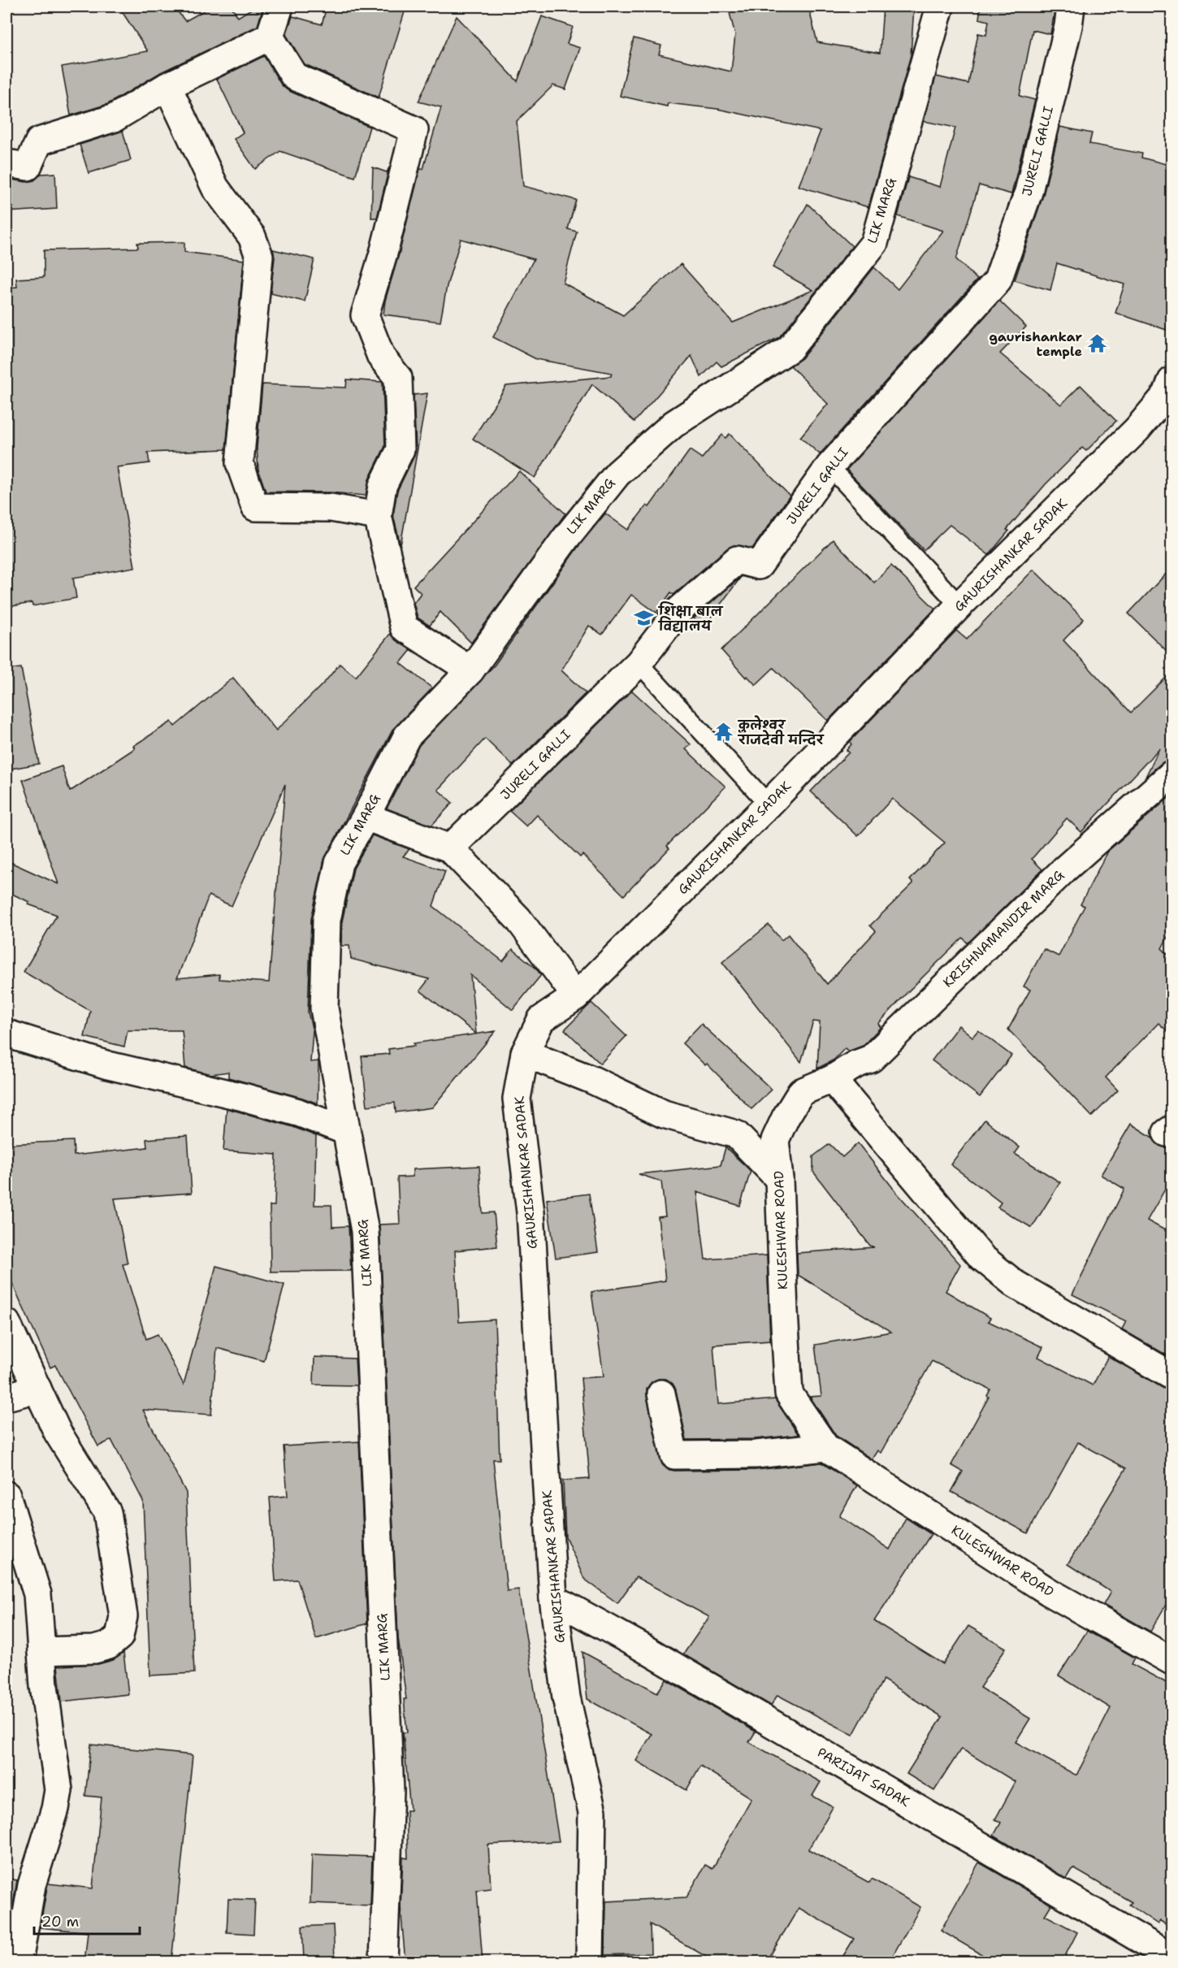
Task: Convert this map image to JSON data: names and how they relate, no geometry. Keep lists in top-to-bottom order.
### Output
{
  "streets": {
    "street": [
      "JURELI GALLI",
      "LIK MARG",
      "GAURISHANKAR SADAK",
      "KRISHNAMANDIR MARG",
      "KULESHWAR ROAD",
      "PARIJAT SADAK"
    ]
  },
  "crossings": [
    ["GAURISHANKAR SADAK", "PARIJAT SADAK"],
    ["KRISHNAMANDIR MARG", "KULESHWAR ROAD"]
  ],
  "places": {
    "temple": ["gaurishankar temple", "कुलेश्वर राजदेवी मन्दिर"],
    "school or university": ["शिक्षा बाल विद्यालय"]
  },
  "scale_bar": "20 m"
}
